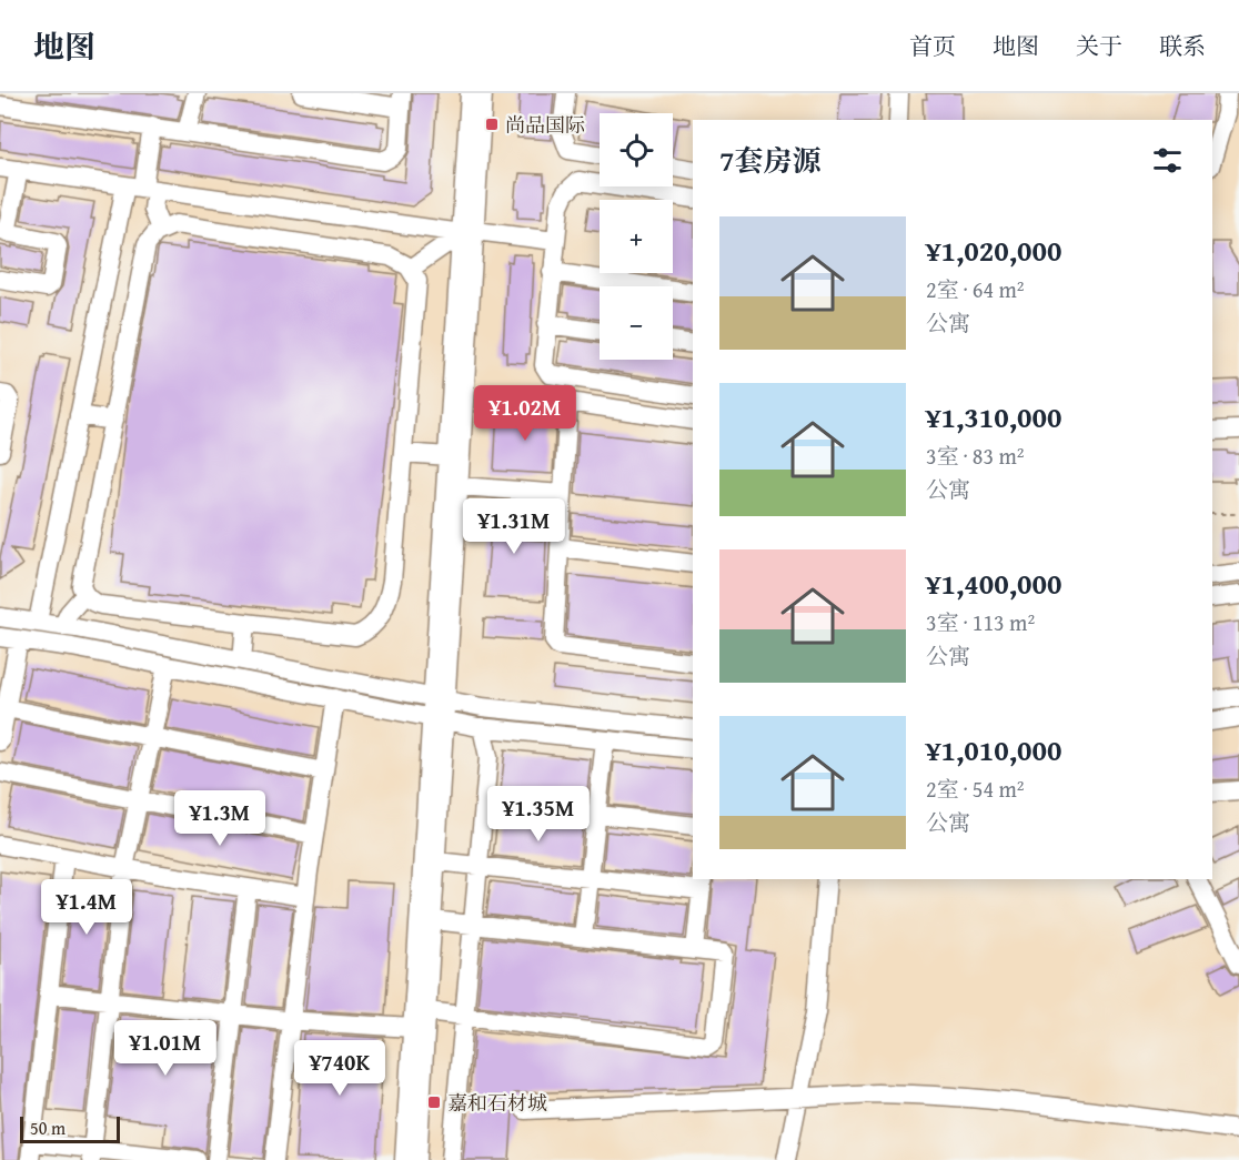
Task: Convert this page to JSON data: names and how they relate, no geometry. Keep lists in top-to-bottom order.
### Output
{
  "places": {
    "transit": ["尚品国际", "嘉和石材城"]
  },
  "scale_bar": "50 m",
  "page": {
    "header": "地图",
    "nav": [
      "首页",
      "地图",
      "关于",
      "联系"
    ],
    "map_buttons": ["+", "−"],
    "heading": "7套房源",
    "list": [
      {
        "name": "¥1,020,000",
        "note": "2室 · 64 m² · 公寓"
      },
      {
        "name": "¥1,310,000",
        "note": "3室 · 83 m² · 公寓"
      },
      {
        "name": "¥1,400,000",
        "note": "3室 · 113 m² · 公寓"
      },
      {
        "name": "¥1,010,000",
        "note": "2室 · 54 m² · 公寓"
      }
    ],
    "price": [
      "¥1.02M",
      "¥1.31M",
      "¥1.35M",
      "¥1.3M",
      "¥1.4M",
      "¥1.01M",
      "¥740K"
    ],
    "scale": "50 m"
  }
}
